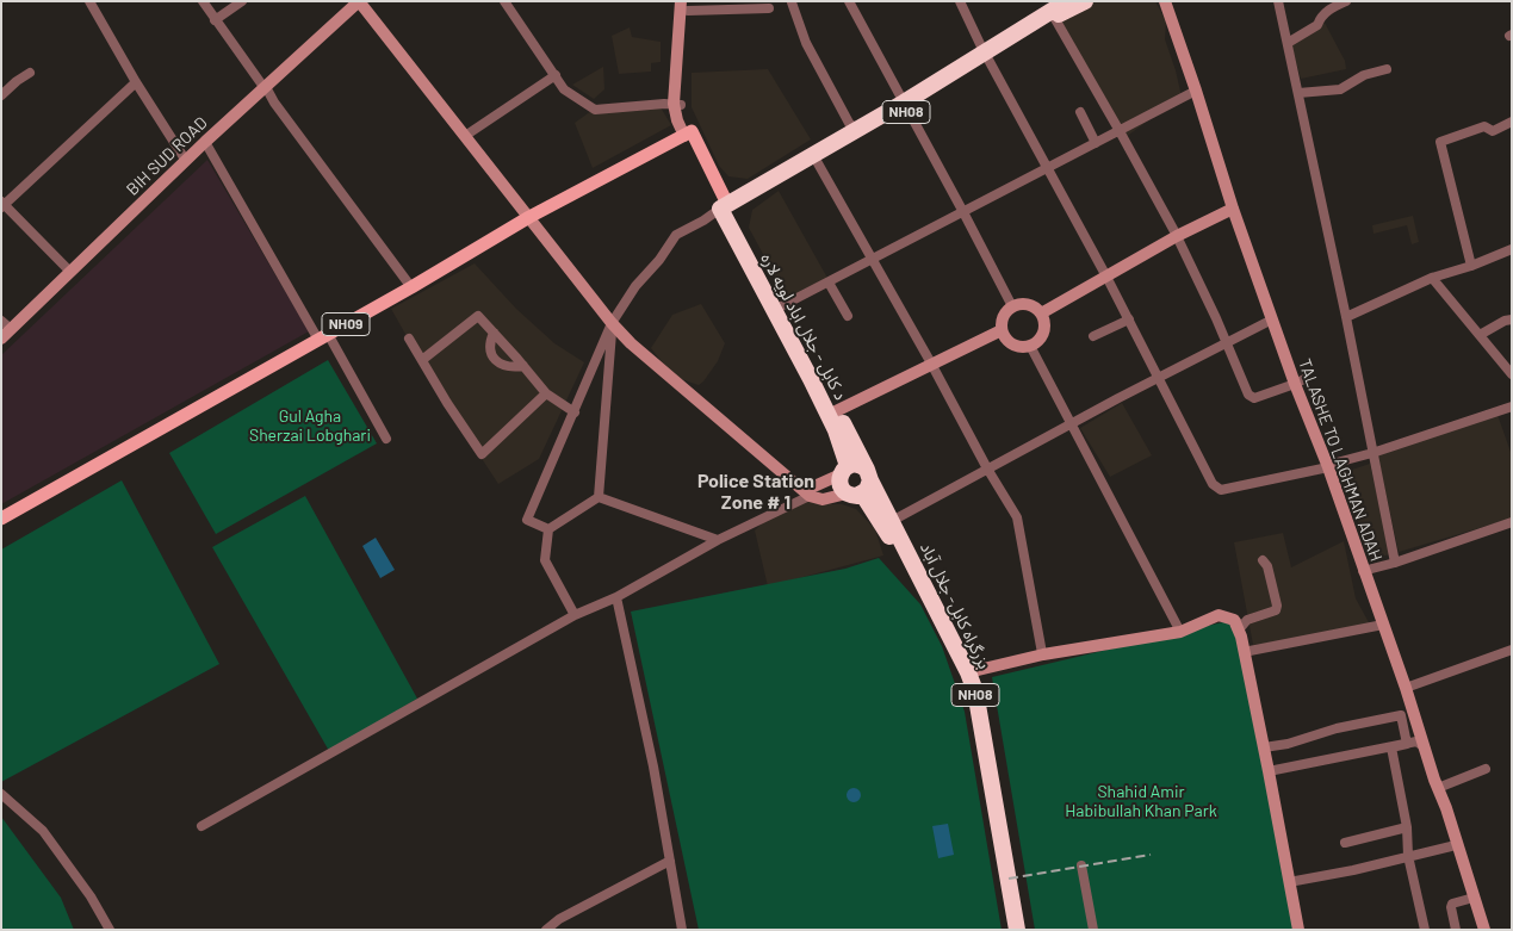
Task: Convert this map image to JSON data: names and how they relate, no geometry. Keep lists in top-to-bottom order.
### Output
{
  "streets": {
    "highway": ["NH08", "د کابل - جلال اباد لویه لاره", "بزرگراه کابل- جلال آباد"],
    "main road": ["BIH SUD ROAD", "NH09", "TALASHE TO LAGHMAN ADAH"]
  },
  "crossings": [
    ["NH08", "د کابل - جلال اباد لویه لاره"],
    ["NH08", "بزرگراه کابل- جلال آباد"],
    ["د کابل - جلال اباد لویه لاره", "بزرگراه کابل- جلال آباد"]
  ],
  "districts": ["Police Station Zone # 1"],
  "parks": ["Gul Agha Sherzai Lobghari", "Shahid Amir Habibullah Khan Park"]
}
